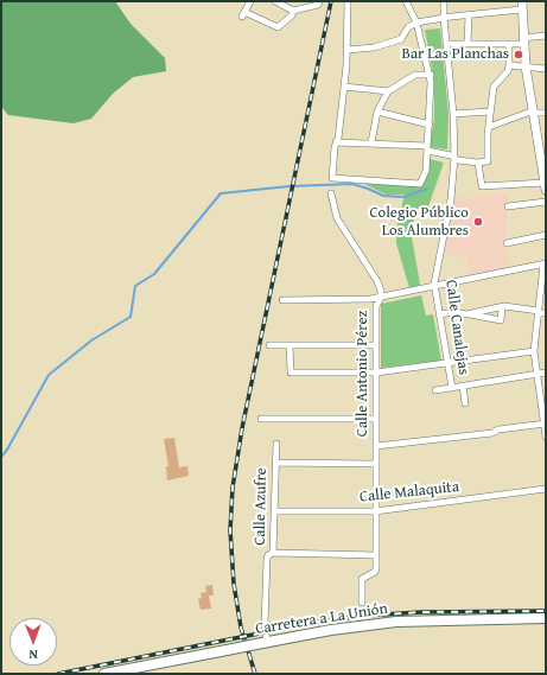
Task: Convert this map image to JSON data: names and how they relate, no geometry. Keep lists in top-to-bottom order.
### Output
{
  "streets": {
    "main road": ["Carretera a La Unión"],
    "street": [
      "Calle Canalejas",
      "Calle Antonio Pérez",
      "Calle Malaquita",
      "Calle Azufre"
    ]
  },
  "crossings": [
    ["Calle Antonio Pérez", "Calle Malaquita"],
    ["Calle Antonio Pérez", "Calle Azufre"],
    ["Calle Malaquita", "Calle Azufre"]
  ],
  "places": ["Bar Las Planchas", "Colegio Público Los Alumbres"],
  "north": "bottom"
}
